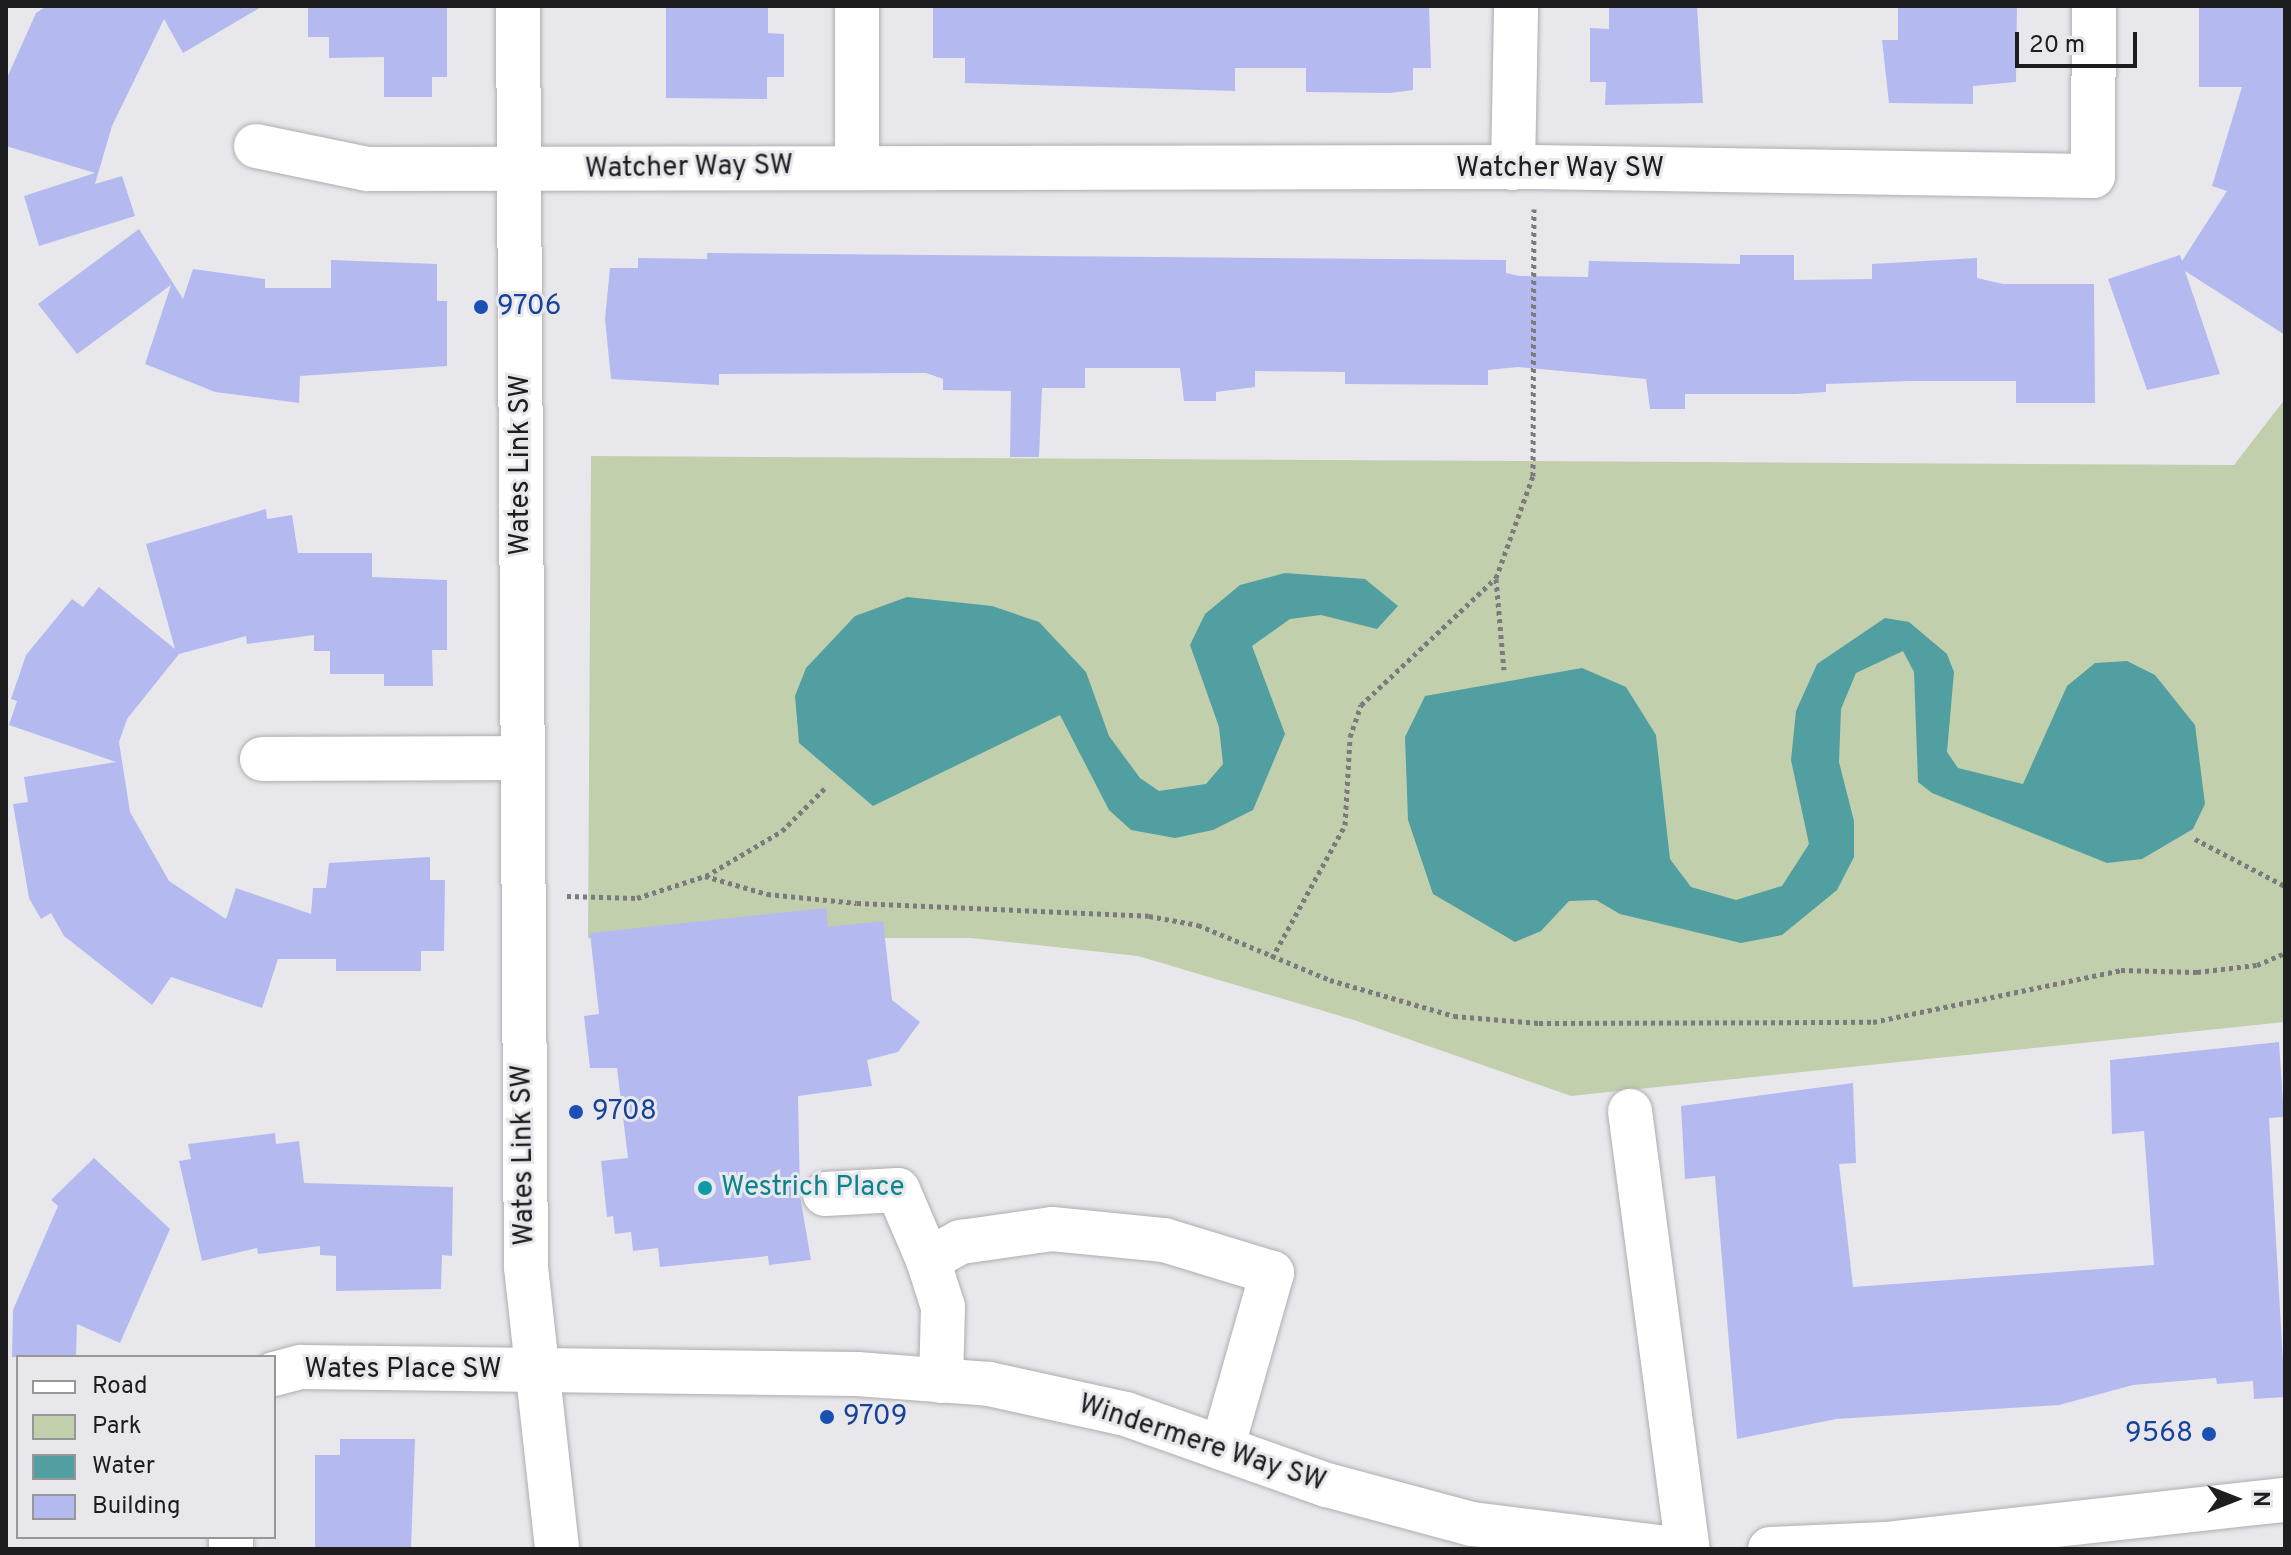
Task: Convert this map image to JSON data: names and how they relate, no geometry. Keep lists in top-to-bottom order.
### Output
{
  "streets": {
    "street": [
      "Watcher Way SW",
      "Wates Link SW",
      "Wates Place SW",
      "Windermere Way SW"
    ]
  },
  "crossings": [
    ["Watcher Way SW", "Wates Link SW"],
    ["Wates Link SW", "Wates Place SW"],
    ["Wates Link SW", "Windermere Way SW"],
    ["Wates Place SW", "Windermere Way SW"]
  ],
  "places": [
    "9706",
    "9708",
    "Westrich Place",
    "9709",
    "9568"
  ],
  "legend": [
    "Road",
    "Park",
    "Water",
    "Building"
  ],
  "scale_bar": "20 m",
  "north": "right"
}
